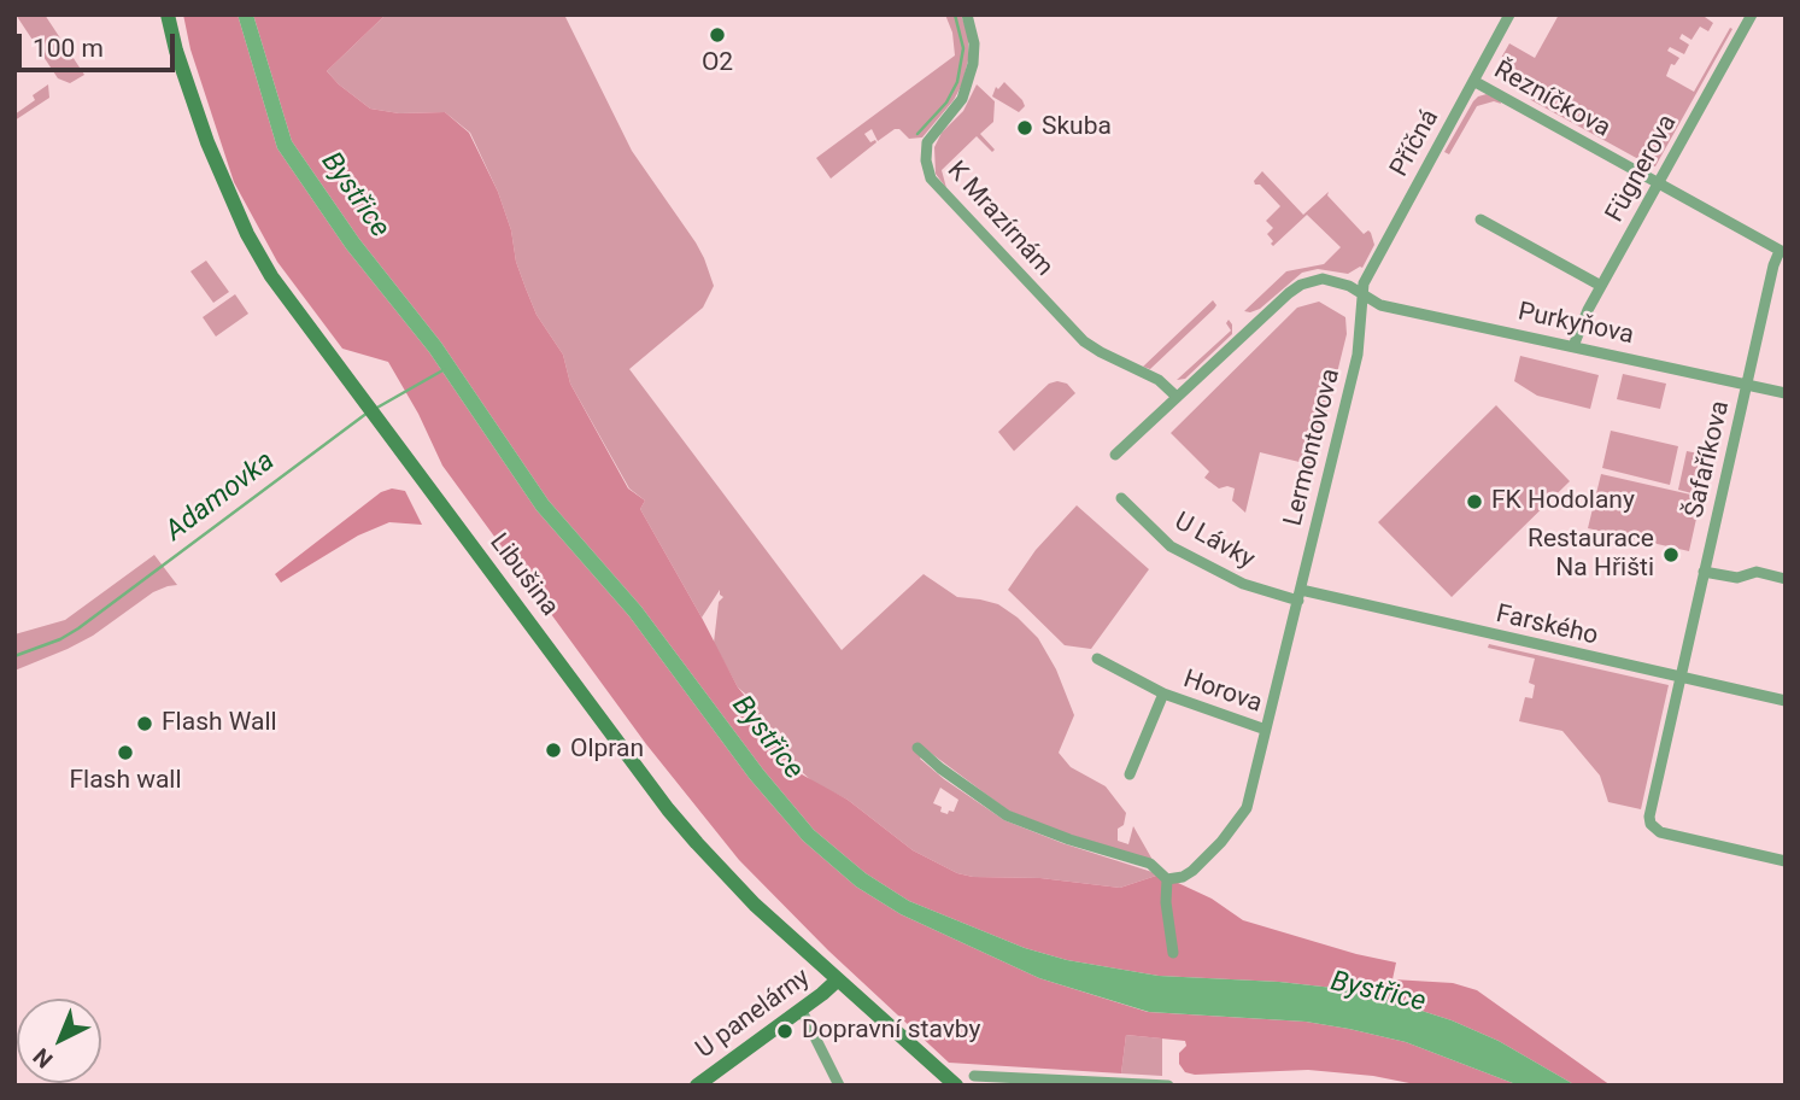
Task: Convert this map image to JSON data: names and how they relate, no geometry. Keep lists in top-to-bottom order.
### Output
{
  "streets": {
    "street": [
      "Řezníčkova",
      "Příčná",
      "Fügnerova",
      "K Mrazírnám",
      "Purkyňova",
      "Lermontovova",
      "Šafaříkova",
      "U Lávky",
      "Libušina",
      "Farského",
      "Horova",
      "U panelárny"
    ]
  },
  "crossings": [
    ["Řezníčkova", "Příčná"],
    ["Řezníčkova", "Fügnerova"],
    ["Řezníčkova", "Šafaříkova"],
    ["Příčná", "Purkyňova"],
    ["Příčná", "Lermontovova"],
    ["Fügnerova", "Purkyňova"],
    ["Purkyňova", "Lermontovova"],
    ["Purkyňova", "Šafaříkova"],
    ["Lermontovova", "U Lávky"],
    ["Lermontovova", "Farského"],
    ["Lermontovova", "Horova"],
    ["Šafaříkova", "Farského"],
    ["U Lávky", "Farského"],
    ["Libušina", "U panelárny"]
  ],
  "water": ["Bystřice", "Adamovka"],
  "places": [
    "O2",
    "Skuba",
    "FK Hodolany",
    "Restaurace Na Hřišti",
    "Flash Wall",
    "Olpran",
    "Flash wall",
    "Dopravní stavby"
  ],
  "scale_bar": "100 m",
  "north": "bottom left"
}
